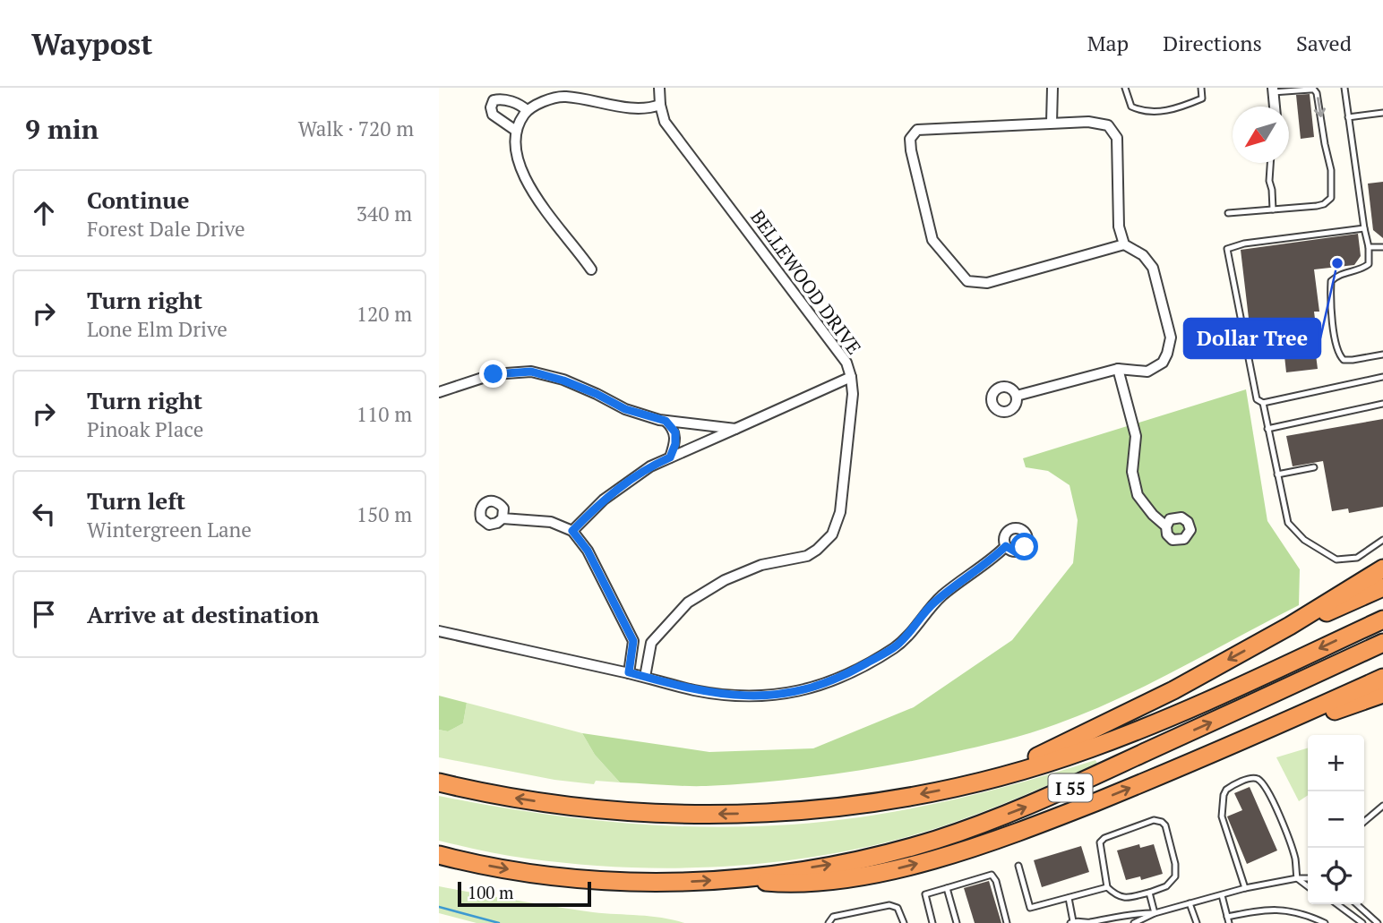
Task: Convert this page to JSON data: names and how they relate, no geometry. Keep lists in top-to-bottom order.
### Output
{
  "streets": {
    "highway": ["I 55"],
    "street": ["BELLEWOOD DRIVE"]
  },
  "places": ["Dollar Tree"],
  "scale_bar": "100 m",
  "north": "bottom left",
  "page": {
    "header": "Waypost",
    "nav": ["Map", "Directions", "Saved"],
    "heading": ["9 min", "Walk · 720 m"],
    "list": [
      ["Continue", "Forest Dale Drive", "340 m"],
      ["Turn right", "Lone Elm Drive", "120 m"],
      ["Turn right", "Pinoak Place", "110 m"],
      ["Turn left", "Wintergreen Lane", "150 m"],
      "Arrive at destination"
    ],
    "map_buttons": ["+", "−"],
    "scale": "100 m"
  }
}
